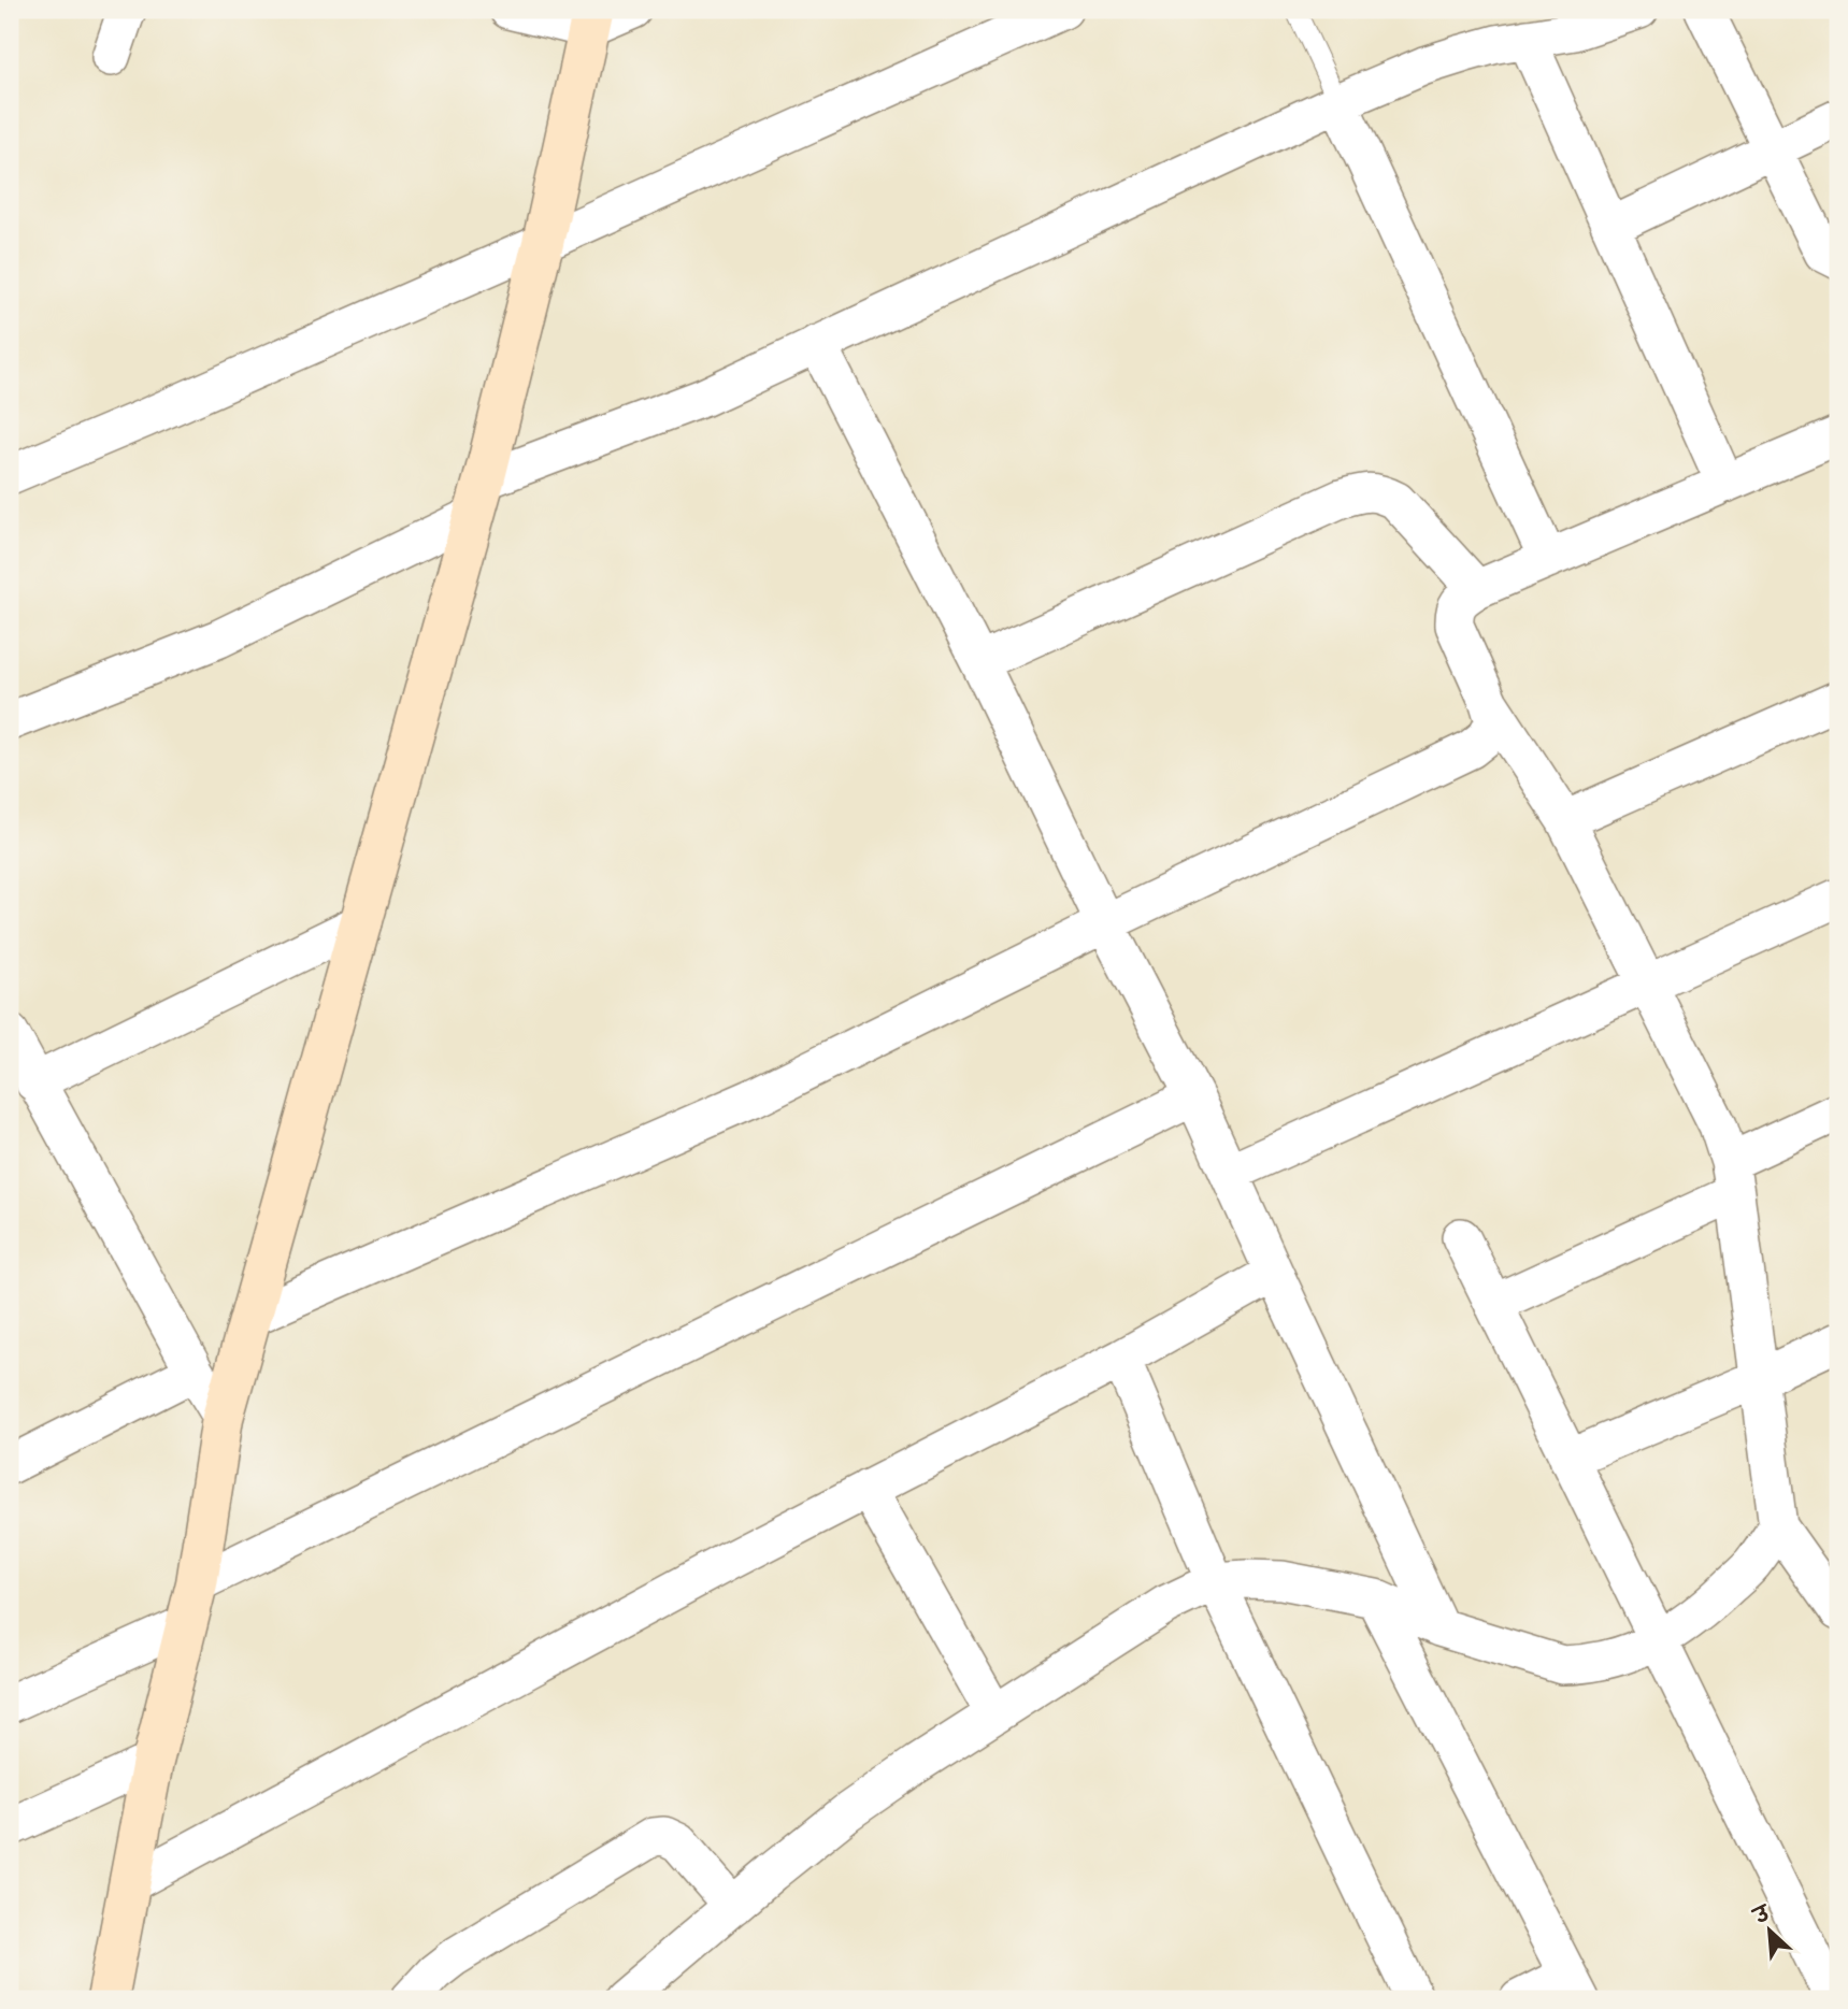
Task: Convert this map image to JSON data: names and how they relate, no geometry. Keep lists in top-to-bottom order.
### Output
{
  "north": "top left"
}
